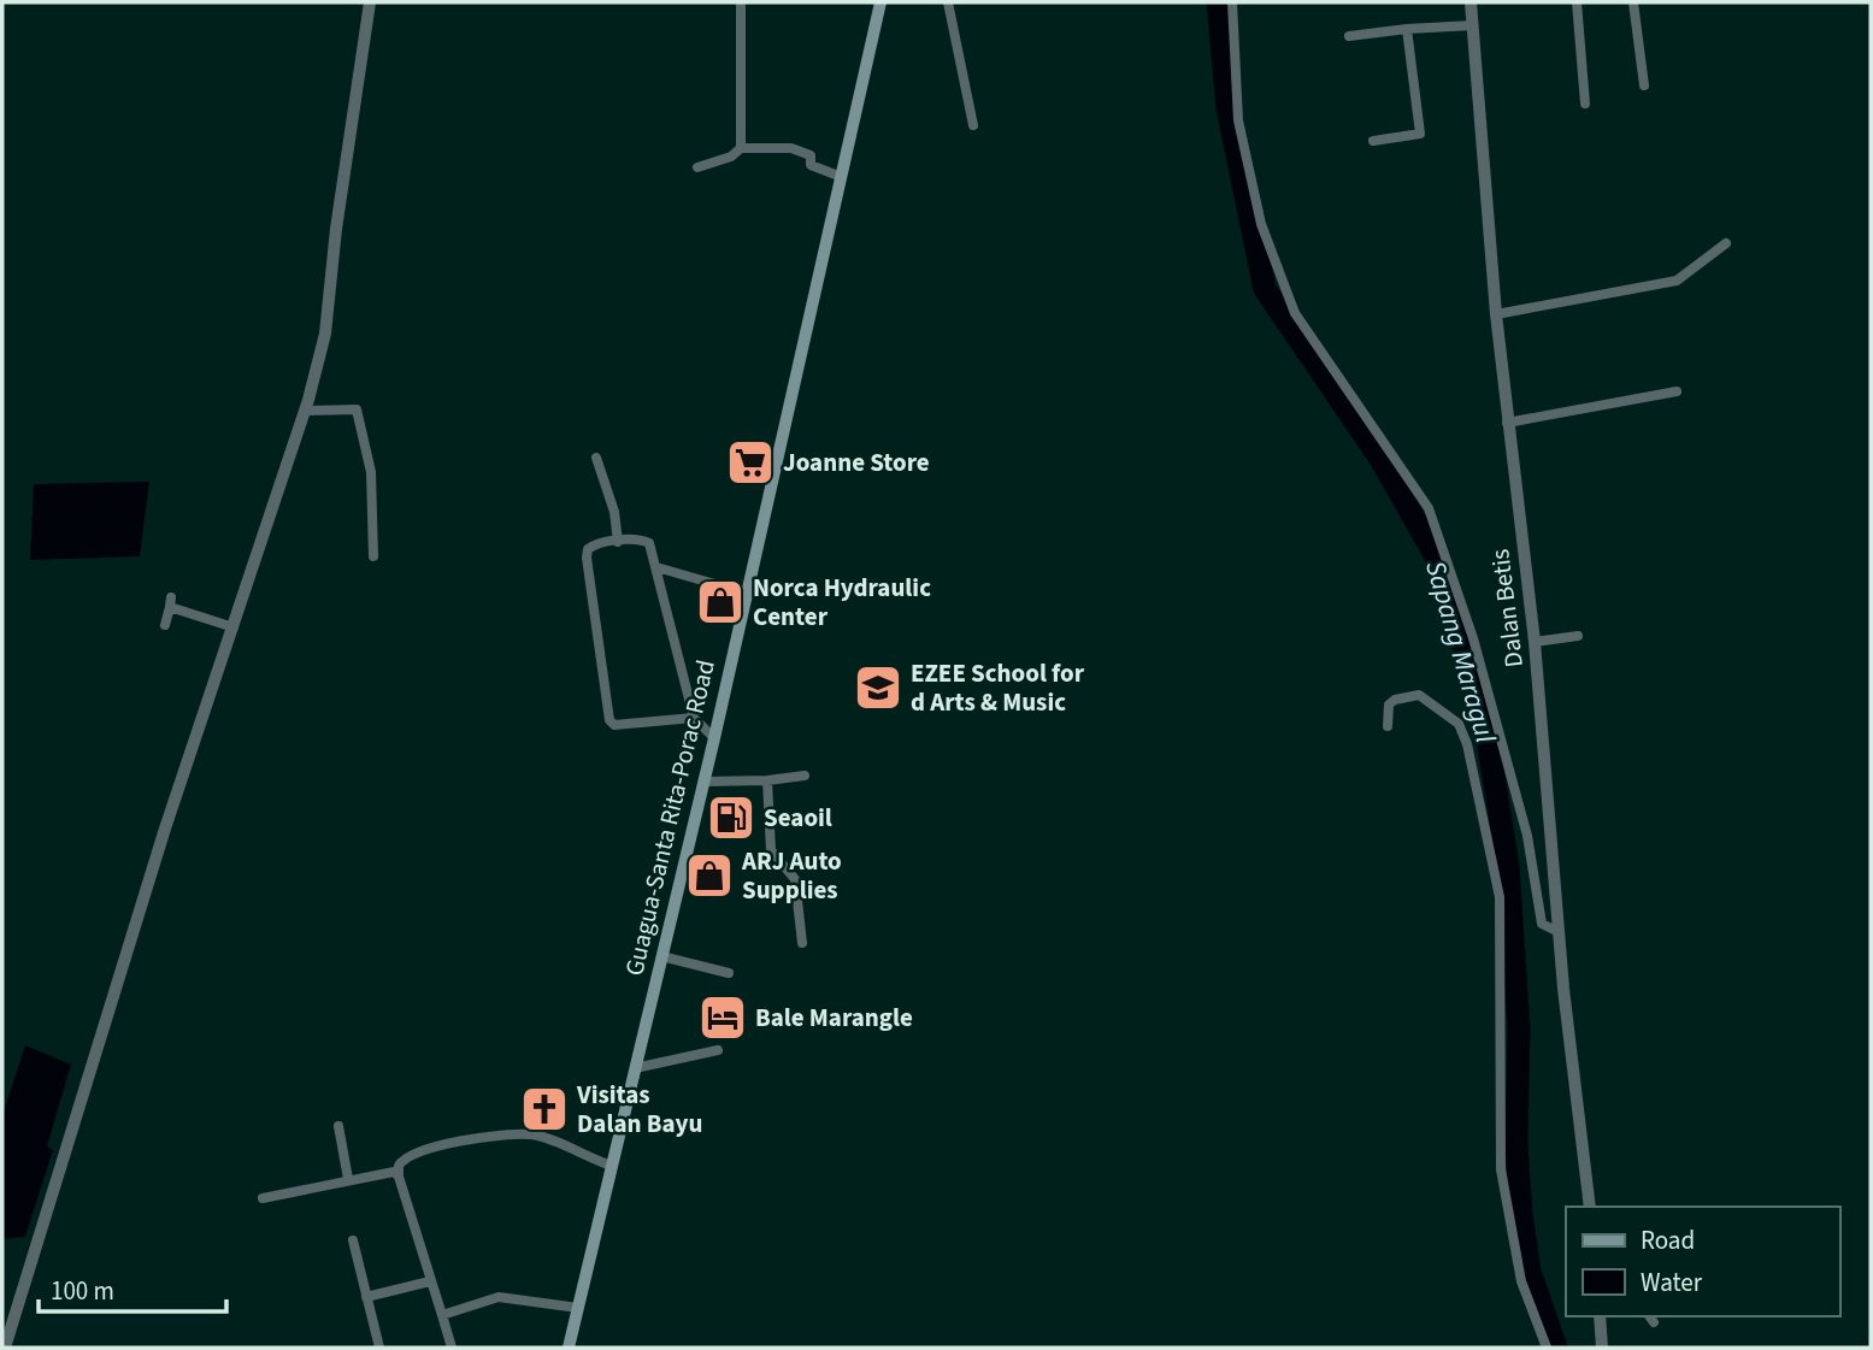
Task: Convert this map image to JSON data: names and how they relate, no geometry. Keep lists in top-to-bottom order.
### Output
{
  "streets": {
    "main road": ["Guagua-Santa Rita-Porac Road"],
    "street": ["Dalan Betis"]
  },
  "water": ["Sapang Maragul"],
  "places": {
    "supermarket": ["Joanne Store"],
    "shop": ["Norca Hydraulic Center", "ARJ Auto Supplies"],
    "school or university": ["EZEE School for d Arts & Music"],
    "fuel station": ["Seaoil"],
    "hotel": ["Bale Marangle"],
    "church": ["Visitas Dalan Bayu"]
  },
  "legend": ["Road", "Water"],
  "scale_bar": "100 m"
}
